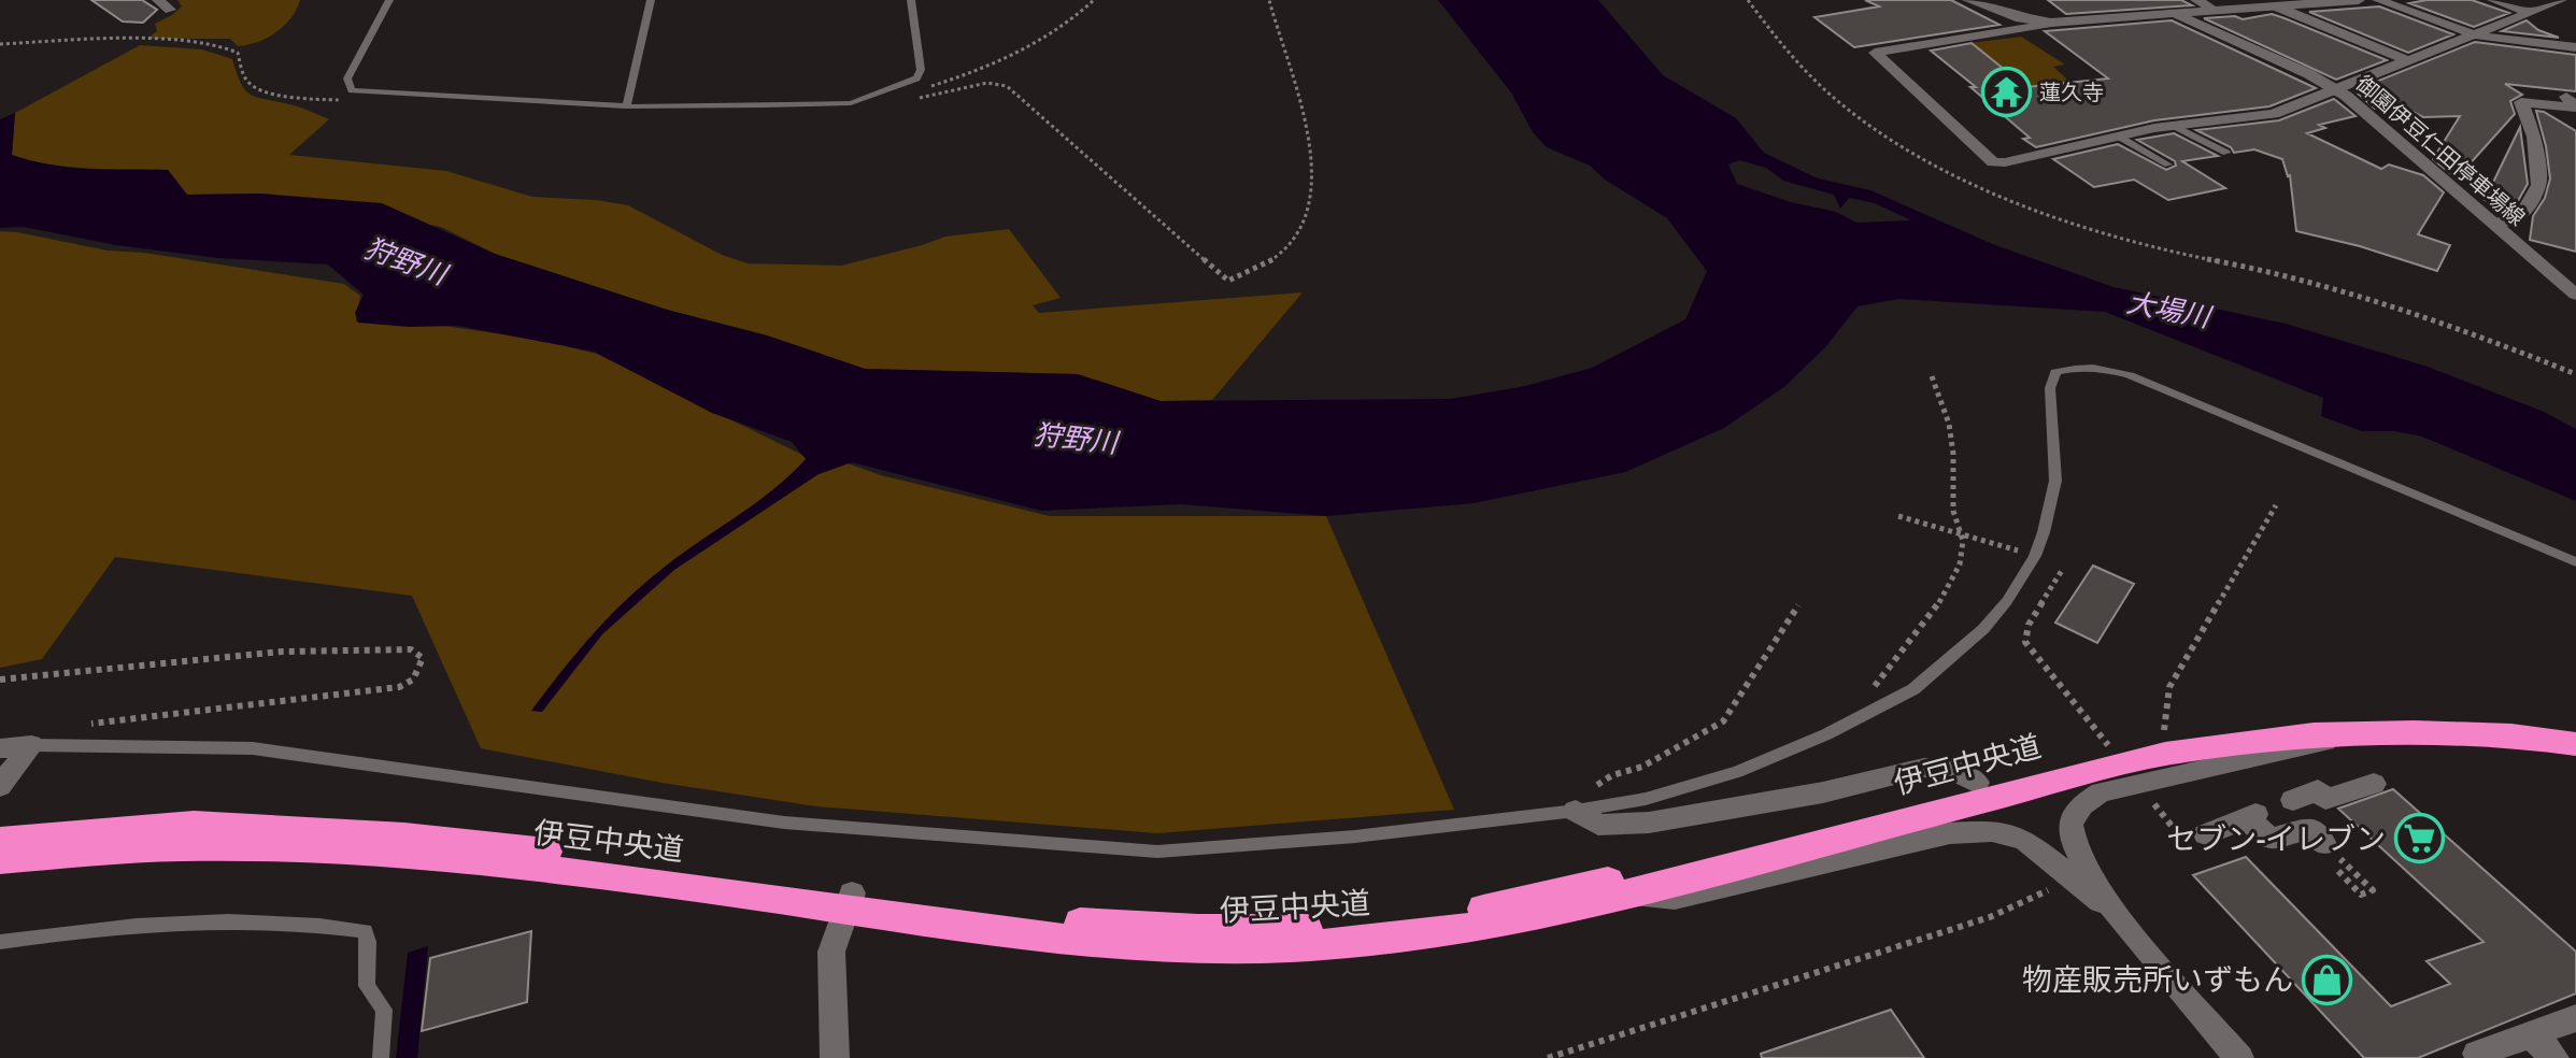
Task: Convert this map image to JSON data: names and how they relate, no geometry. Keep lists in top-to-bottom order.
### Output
{
  "streets": {
    "highway": ["伊豆中央道"],
    "street": ["御園伊豆仁田停車場線"]
  },
  "water": ["狩野川", "大場川"],
  "places": {
    "temple": ["蓮久寺"],
    "supermarket": ["セブン-イレブン"],
    "shop": ["物産販売所いずもん"]
  }
}
